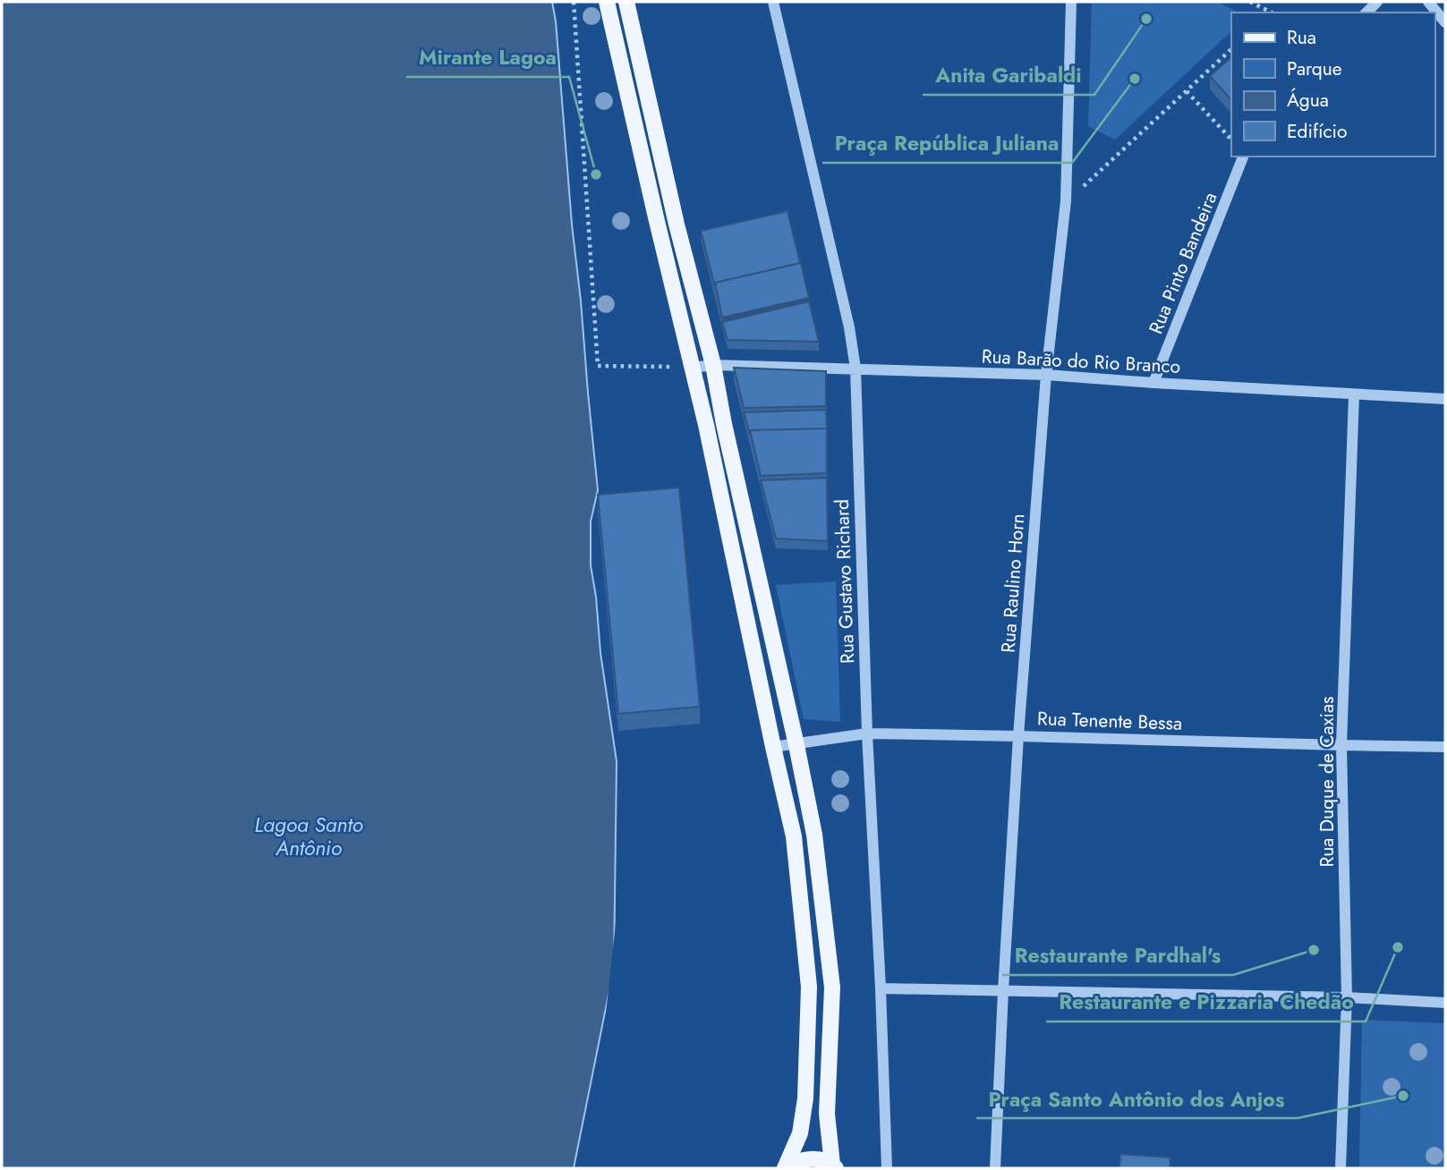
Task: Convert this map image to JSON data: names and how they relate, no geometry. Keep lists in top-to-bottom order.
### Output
{
  "streets": {
    "street": [
      "Rua Pinto Bandeira",
      "Rua Barão do Rio Branco",
      "Rua Gustavo Richard",
      "Rua Raulino Horn",
      "Rua Tenente Bessa",
      "Rua Duque de Caxias"
    ]
  },
  "crossings": [
    ["Rua Pinto Bandeira", "Rua Barão do Rio Branco"],
    ["Rua Barão do Rio Branco", "Rua Gustavo Richard"],
    ["Rua Barão do Rio Branco", "Rua Raulino Horn"],
    ["Rua Barão do Rio Branco", "Rua Duque de Caxias"],
    ["Rua Gustavo Richard", "Rua Tenente Bessa"],
    ["Rua Raulino Horn", "Rua Tenente Bessa"],
    ["Rua Tenente Bessa", "Rua Duque de Caxias"]
  ],
  "water": ["Lagoa Santo Antônio"],
  "places": [
    "Anita Garibaldi",
    "Praça República Juliana",
    "Mirante Lagoa",
    "Restaurante e Pizzaria Chedão",
    "Restaurante Pardhal's",
    "Praça Santo Antônio dos Anjos"
  ],
  "legend": [
    "Rua",
    "Parque",
    "Água",
    "Edifício"
  ]
}
